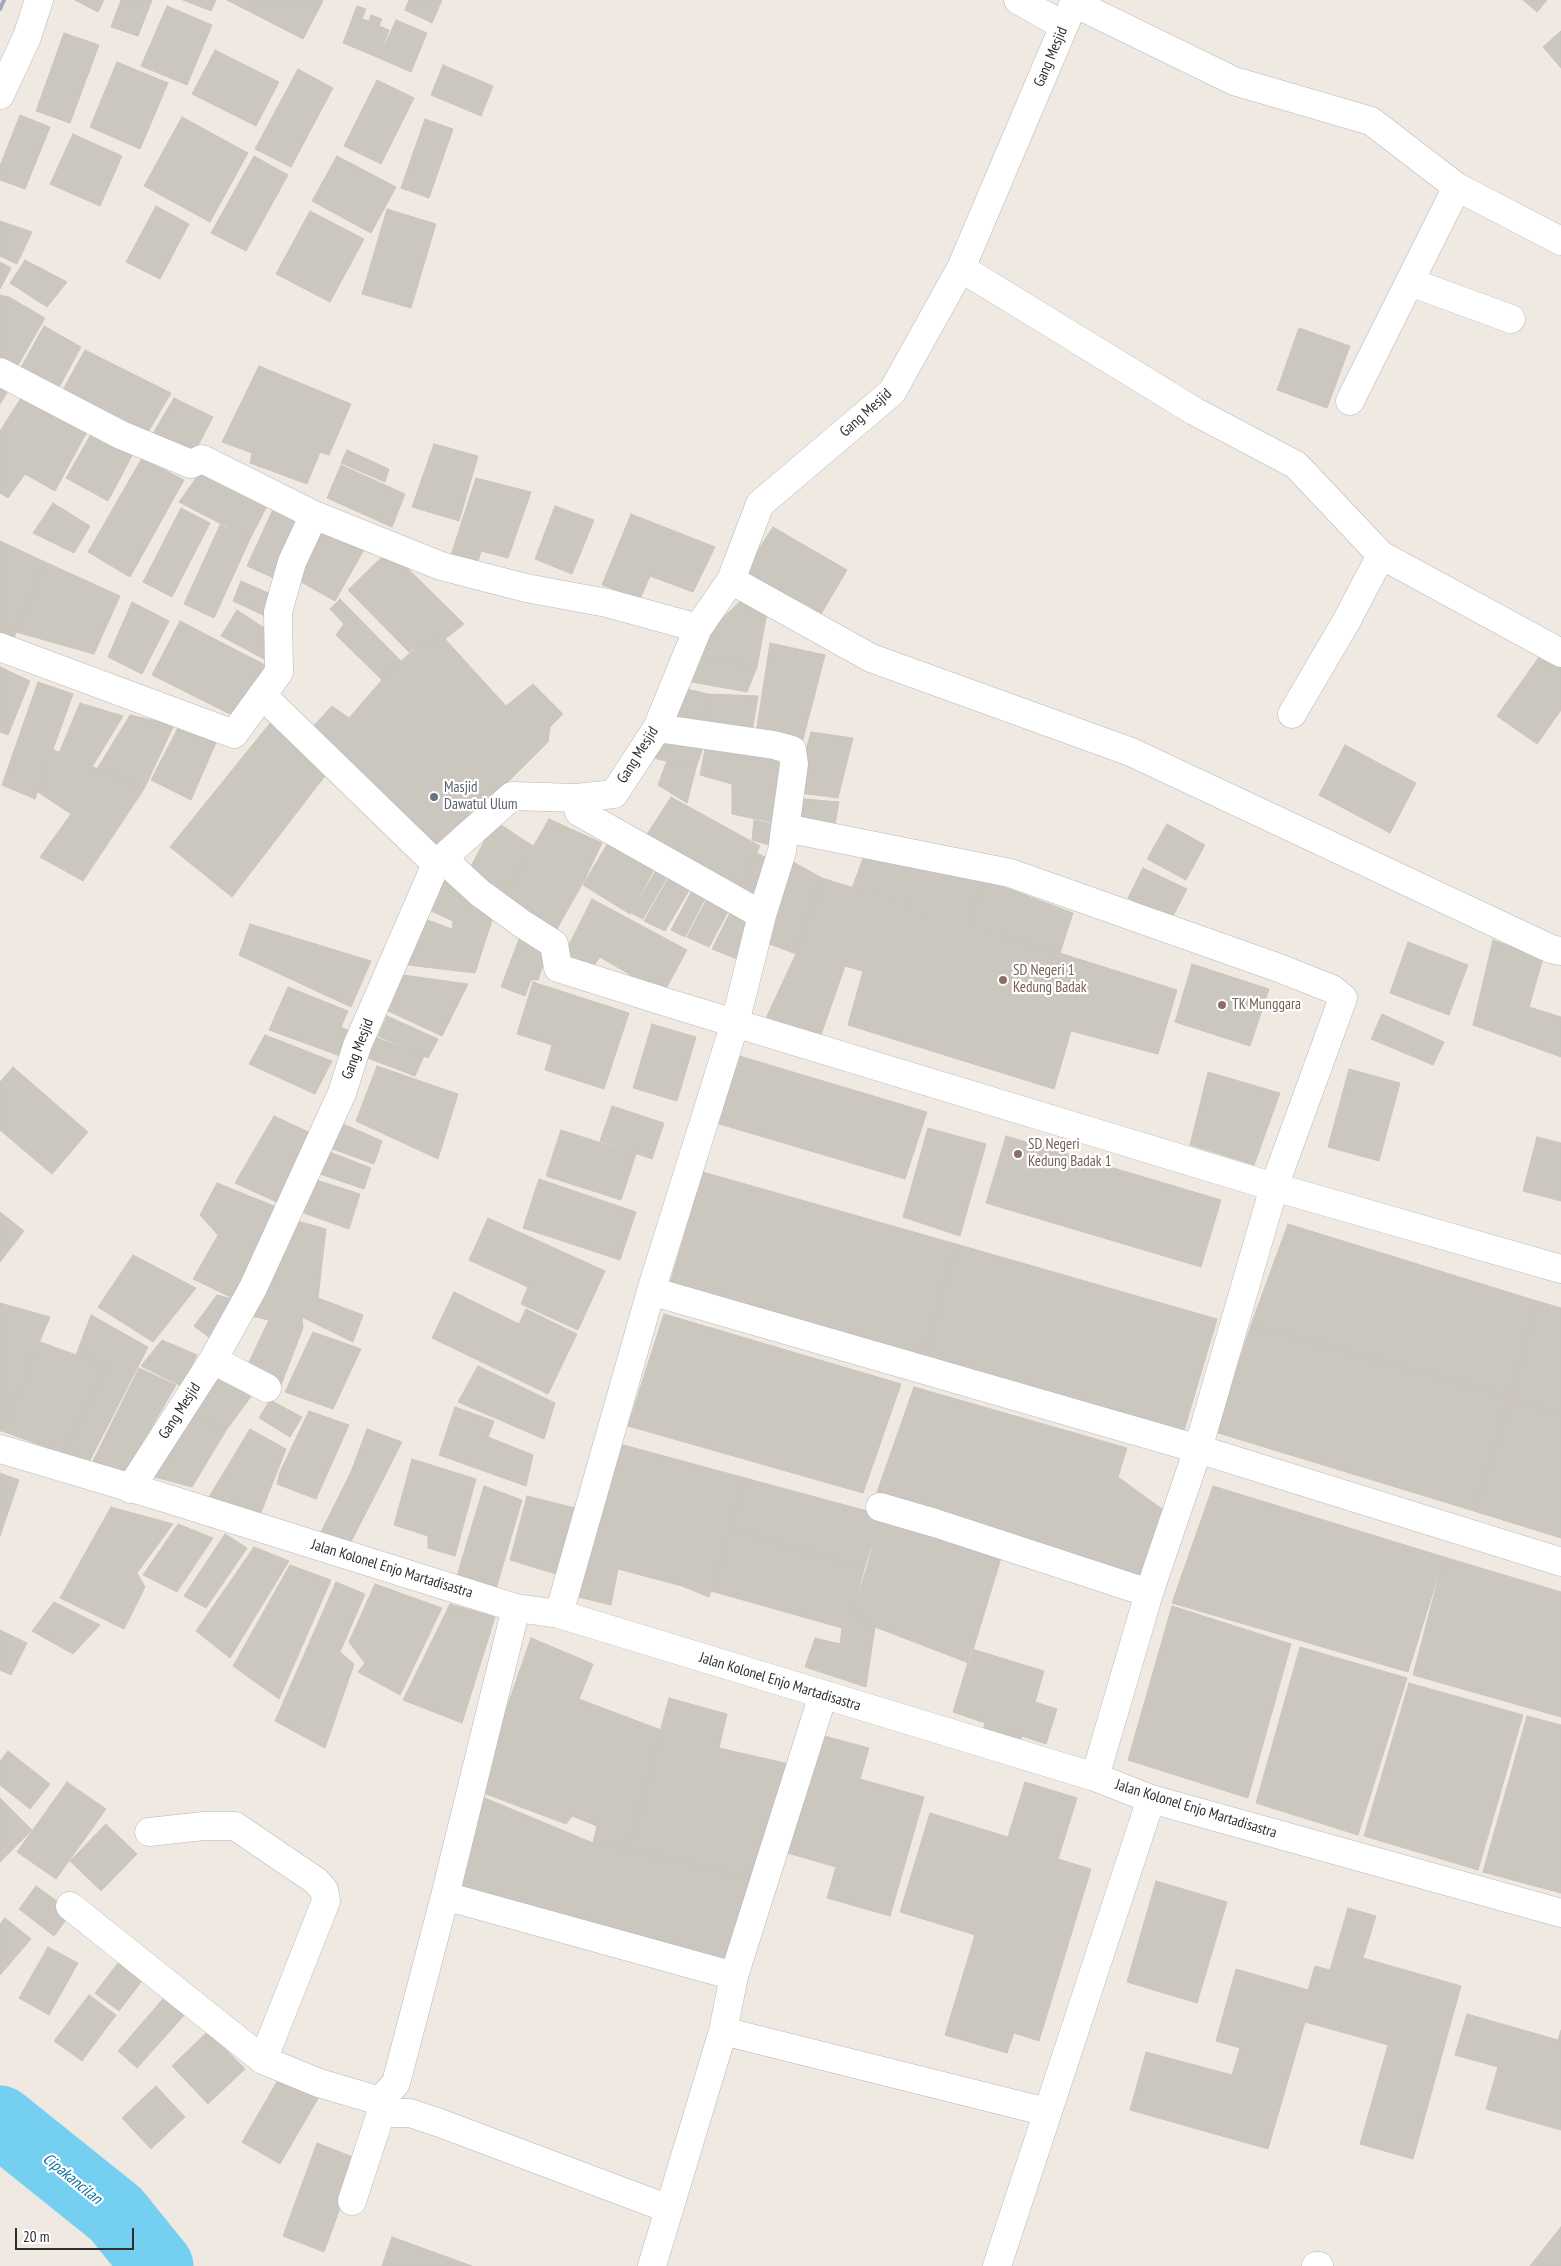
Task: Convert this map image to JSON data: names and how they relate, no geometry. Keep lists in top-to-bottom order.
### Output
{
  "streets": {
    "street": ["Gang Mesjid", "Jalan Kolonel Enjo Martadisastra"]
  },
  "crossings": [
    ["Gang Mesjid", "Jalan Kolonel Enjo Martadisastra"]
  ],
  "water": ["Cipakancilan"],
  "places": [
    "Masjid Dawatul Ulum",
    "SD Negeri 1 Kedung Badak",
    "TK Munggara",
    "SD Negeri Kedung Badak 1"
  ],
  "scale_bar": "20 m"
}
